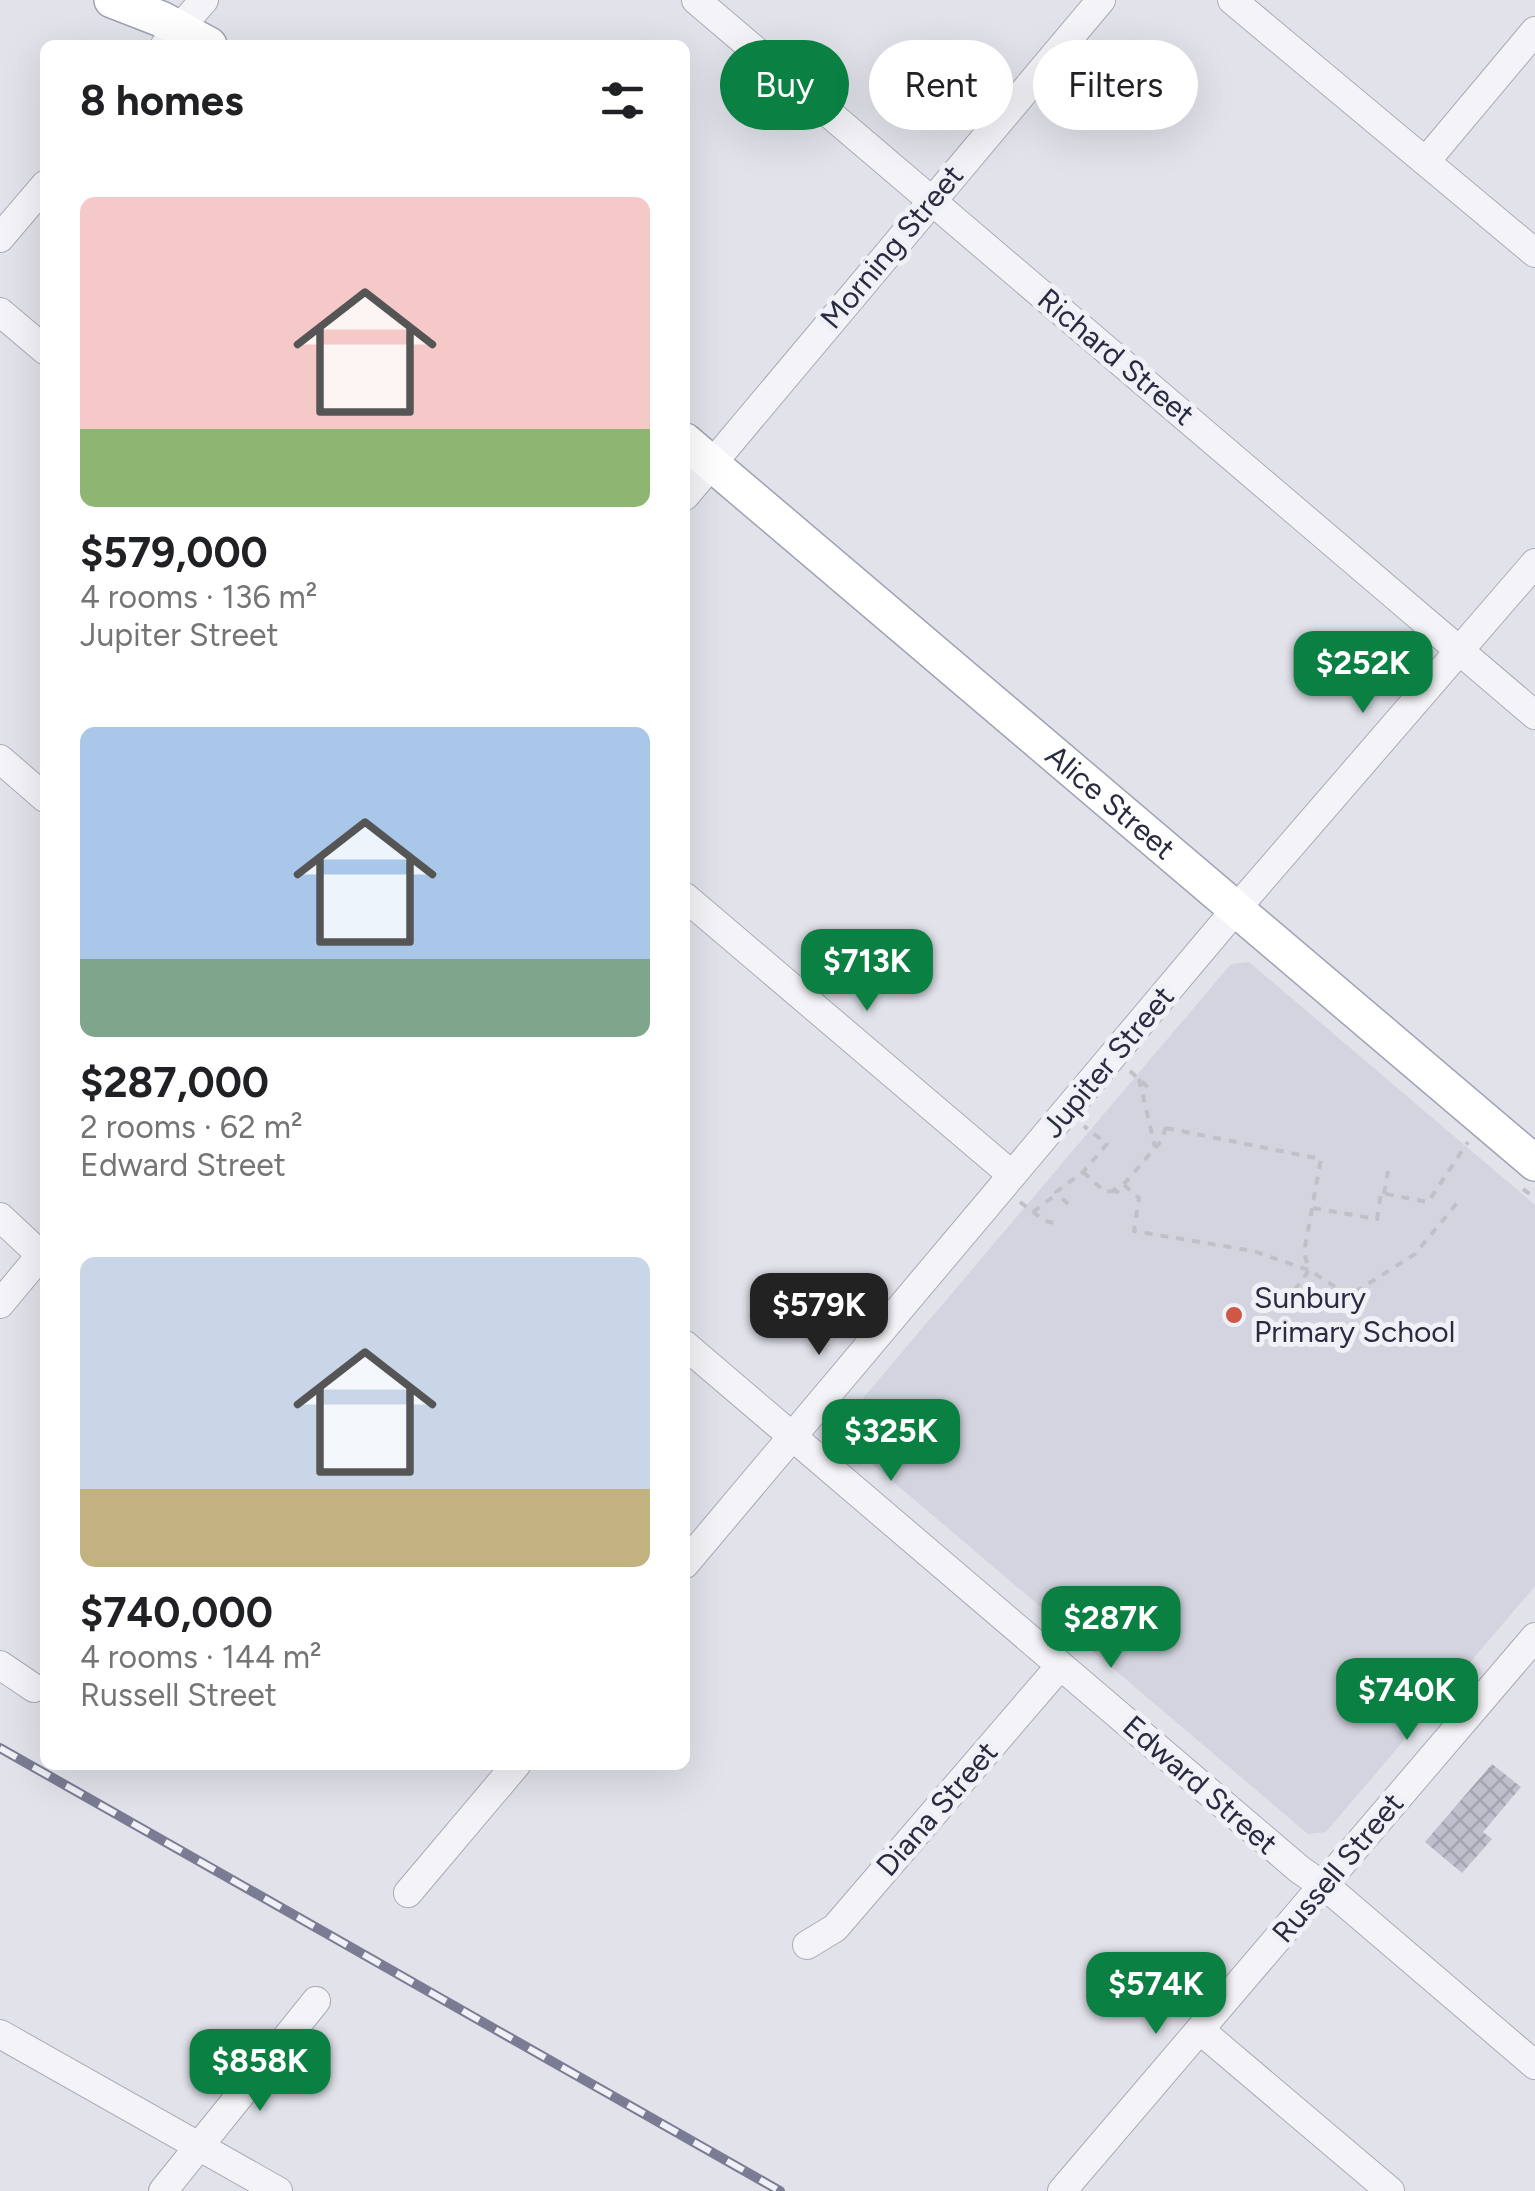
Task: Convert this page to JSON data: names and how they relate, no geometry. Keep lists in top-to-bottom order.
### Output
{
  "streets": {
    "main road": ["Alice Street"],
    "street": [
      "Morning Street",
      "Richard Street",
      "Jupiter Street",
      "Edward Street",
      "Diana Street",
      "Russell Street"
    ]
  },
  "crossings": [
    ["Morning Street", "Richard Street"],
    ["Morning Street", "Alice Street"],
    ["Richard Street", "Jupiter Street"],
    ["Alice Street", "Jupiter Street"],
    ["Jupiter Street", "Edward Street"],
    ["Edward Street", "Diana Street"],
    ["Edward Street", "Russell Street"]
  ],
  "places": ["Sunbury Primary School"],
  "page": {
    "chip": ["Buy", "Rent", "Filters"],
    "heading": "8 homes",
    "list": [
      {
        "name": "$579,000",
        "note": "4 rooms · 136 m² · Jupiter Street"
      },
      {
        "name": "$287,000",
        "note": "2 rooms · 62 m² · Edward Street"
      },
      {
        "name": "$740,000",
        "note": "4 rooms · 144 m² · Russell Street"
      }
    ],
    "price": [
      "$252K",
      "$713K",
      "$579K",
      "$325K",
      "$287K",
      "$740K",
      "$574K",
      "$858K"
    ]
  }
}
